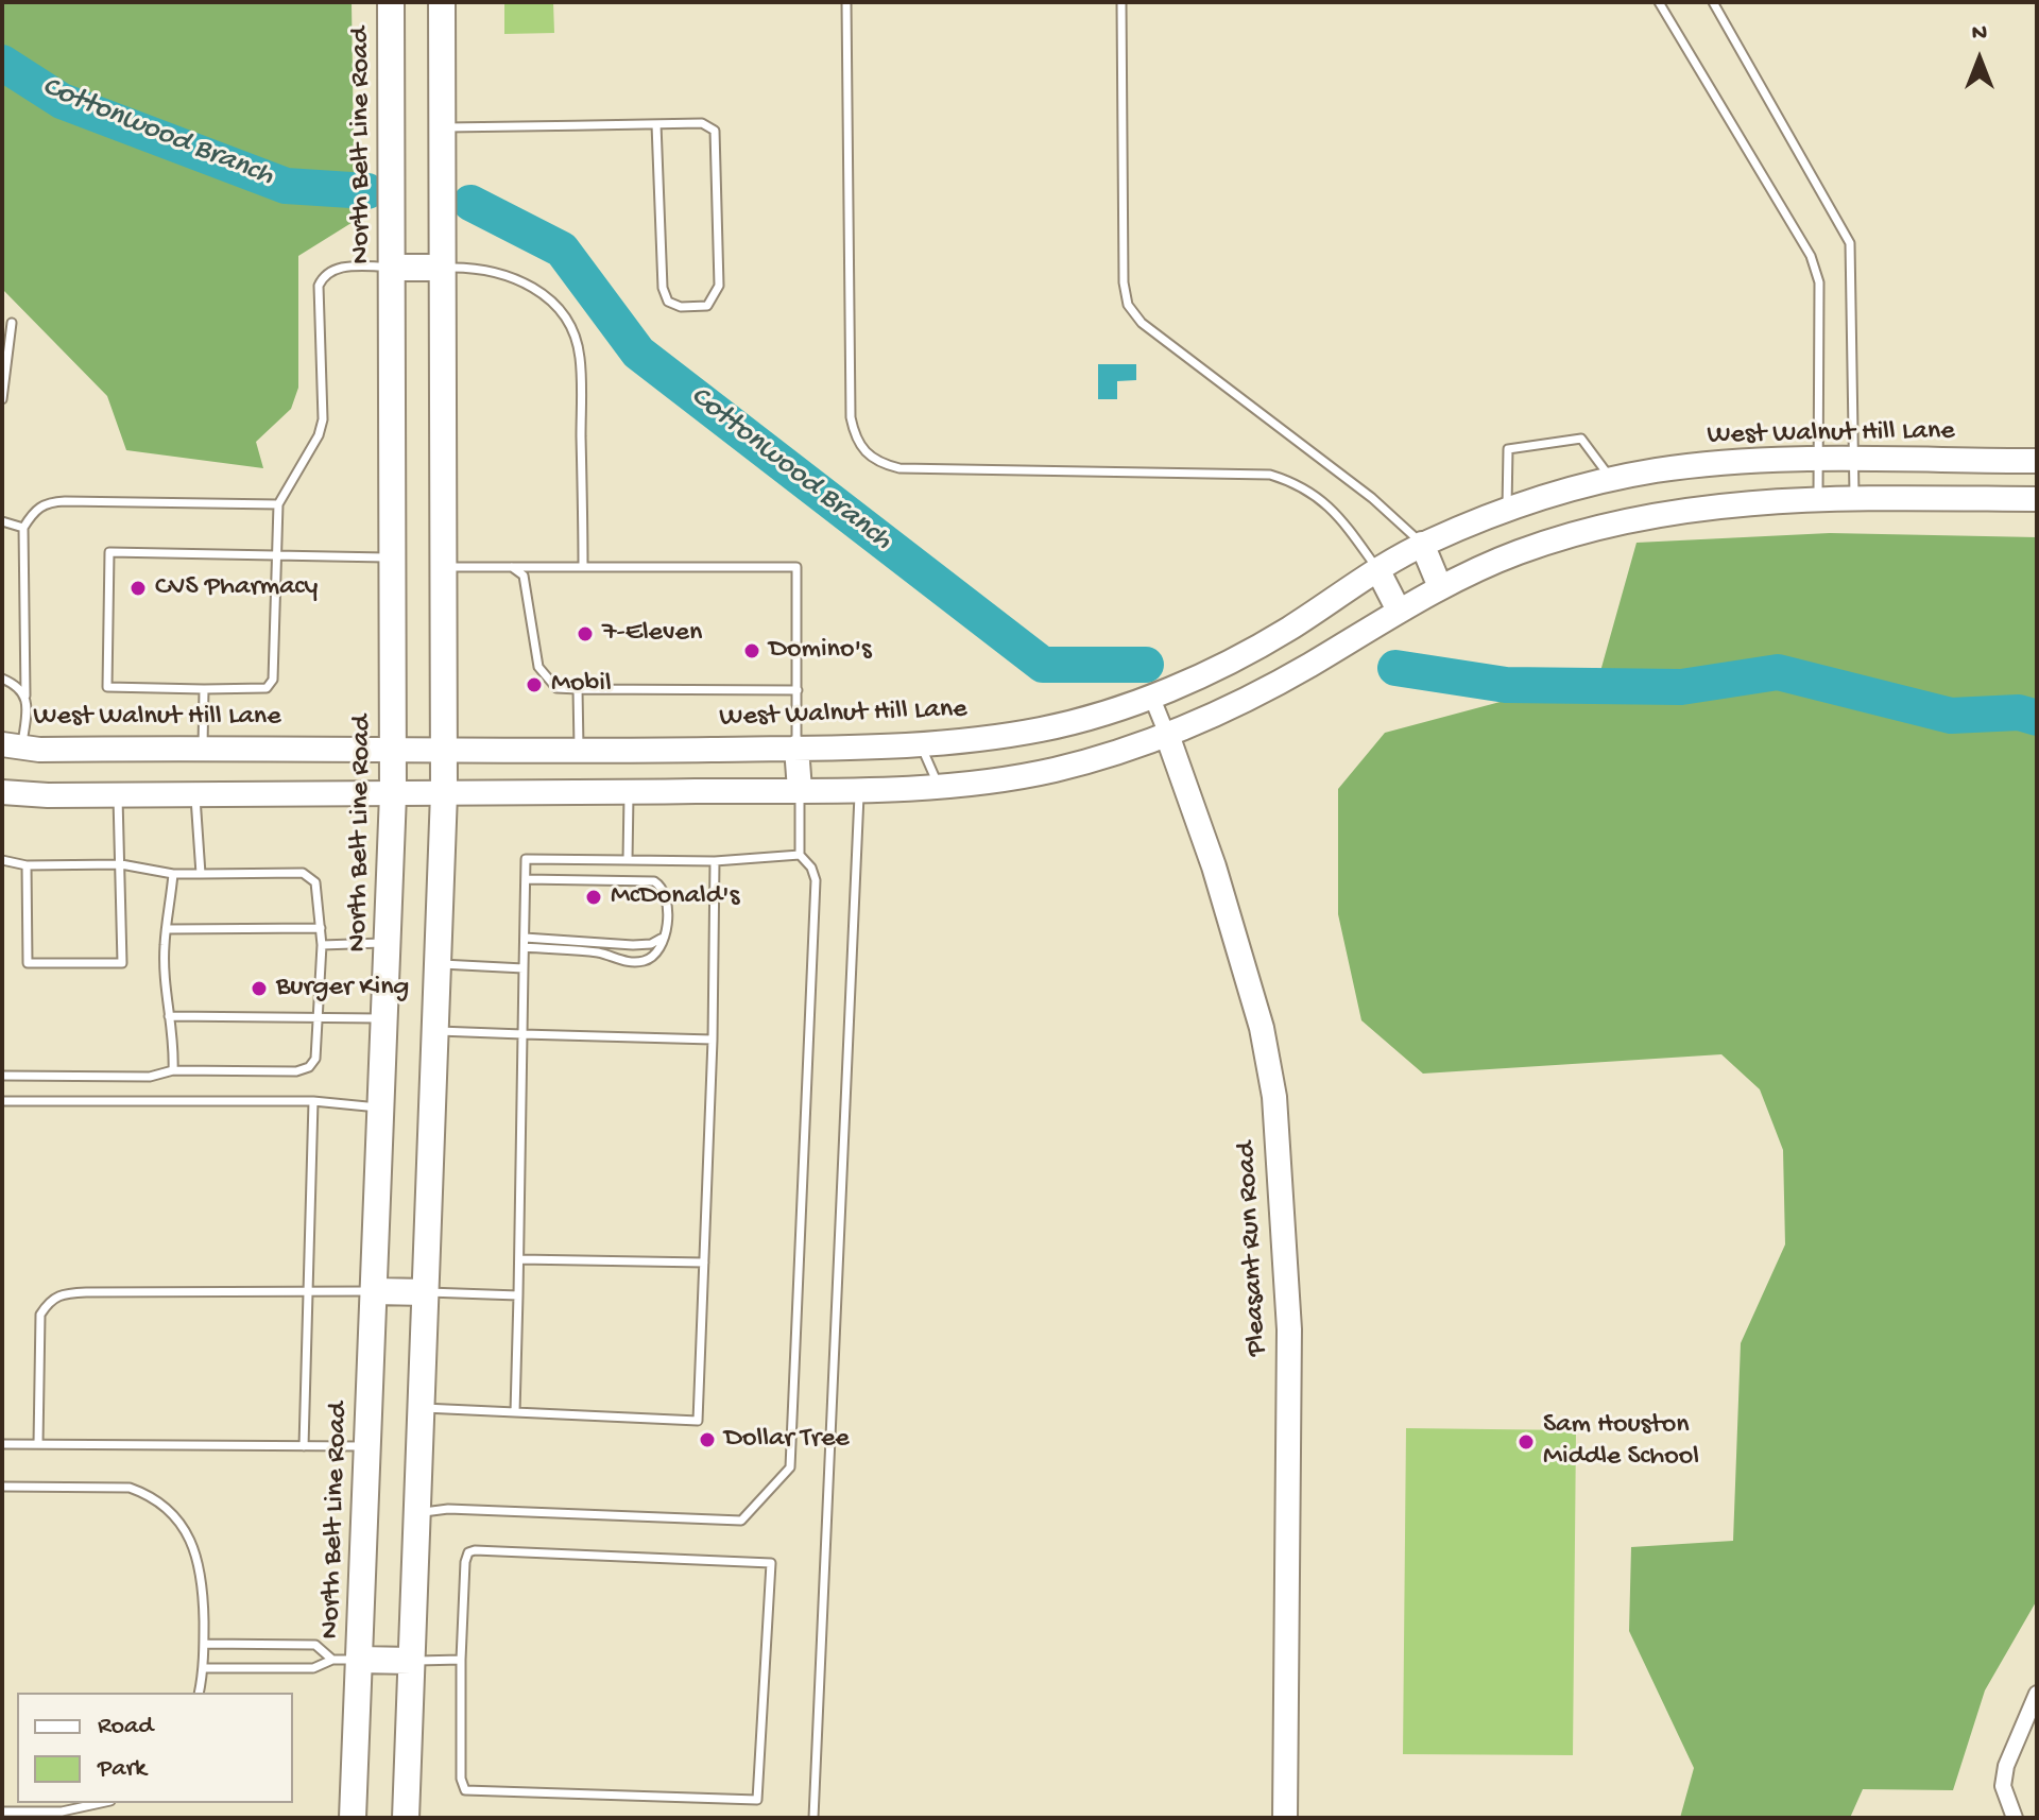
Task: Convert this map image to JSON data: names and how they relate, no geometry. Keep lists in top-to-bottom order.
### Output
{
  "streets": {
    "main road": ["North Belt Line Road", "West Walnut Hill Lane", "Pleasant Run Road"]
  },
  "crossings": [
    ["North Belt Line Road", "West Walnut Hill Lane"],
    ["West Walnut Hill Lane", "Pleasant Run Road"]
  ],
  "water": ["Cottonwood Branch"],
  "places": [
    "CVS Pharmacy",
    "7-Eleven",
    "Domino's",
    "Mobil",
    "McDonald's",
    "Burger King",
    "Dollar Tree",
    "Sam Houston Middle School"
  ],
  "legend": ["Road", "Park"],
  "north": "top"
}
